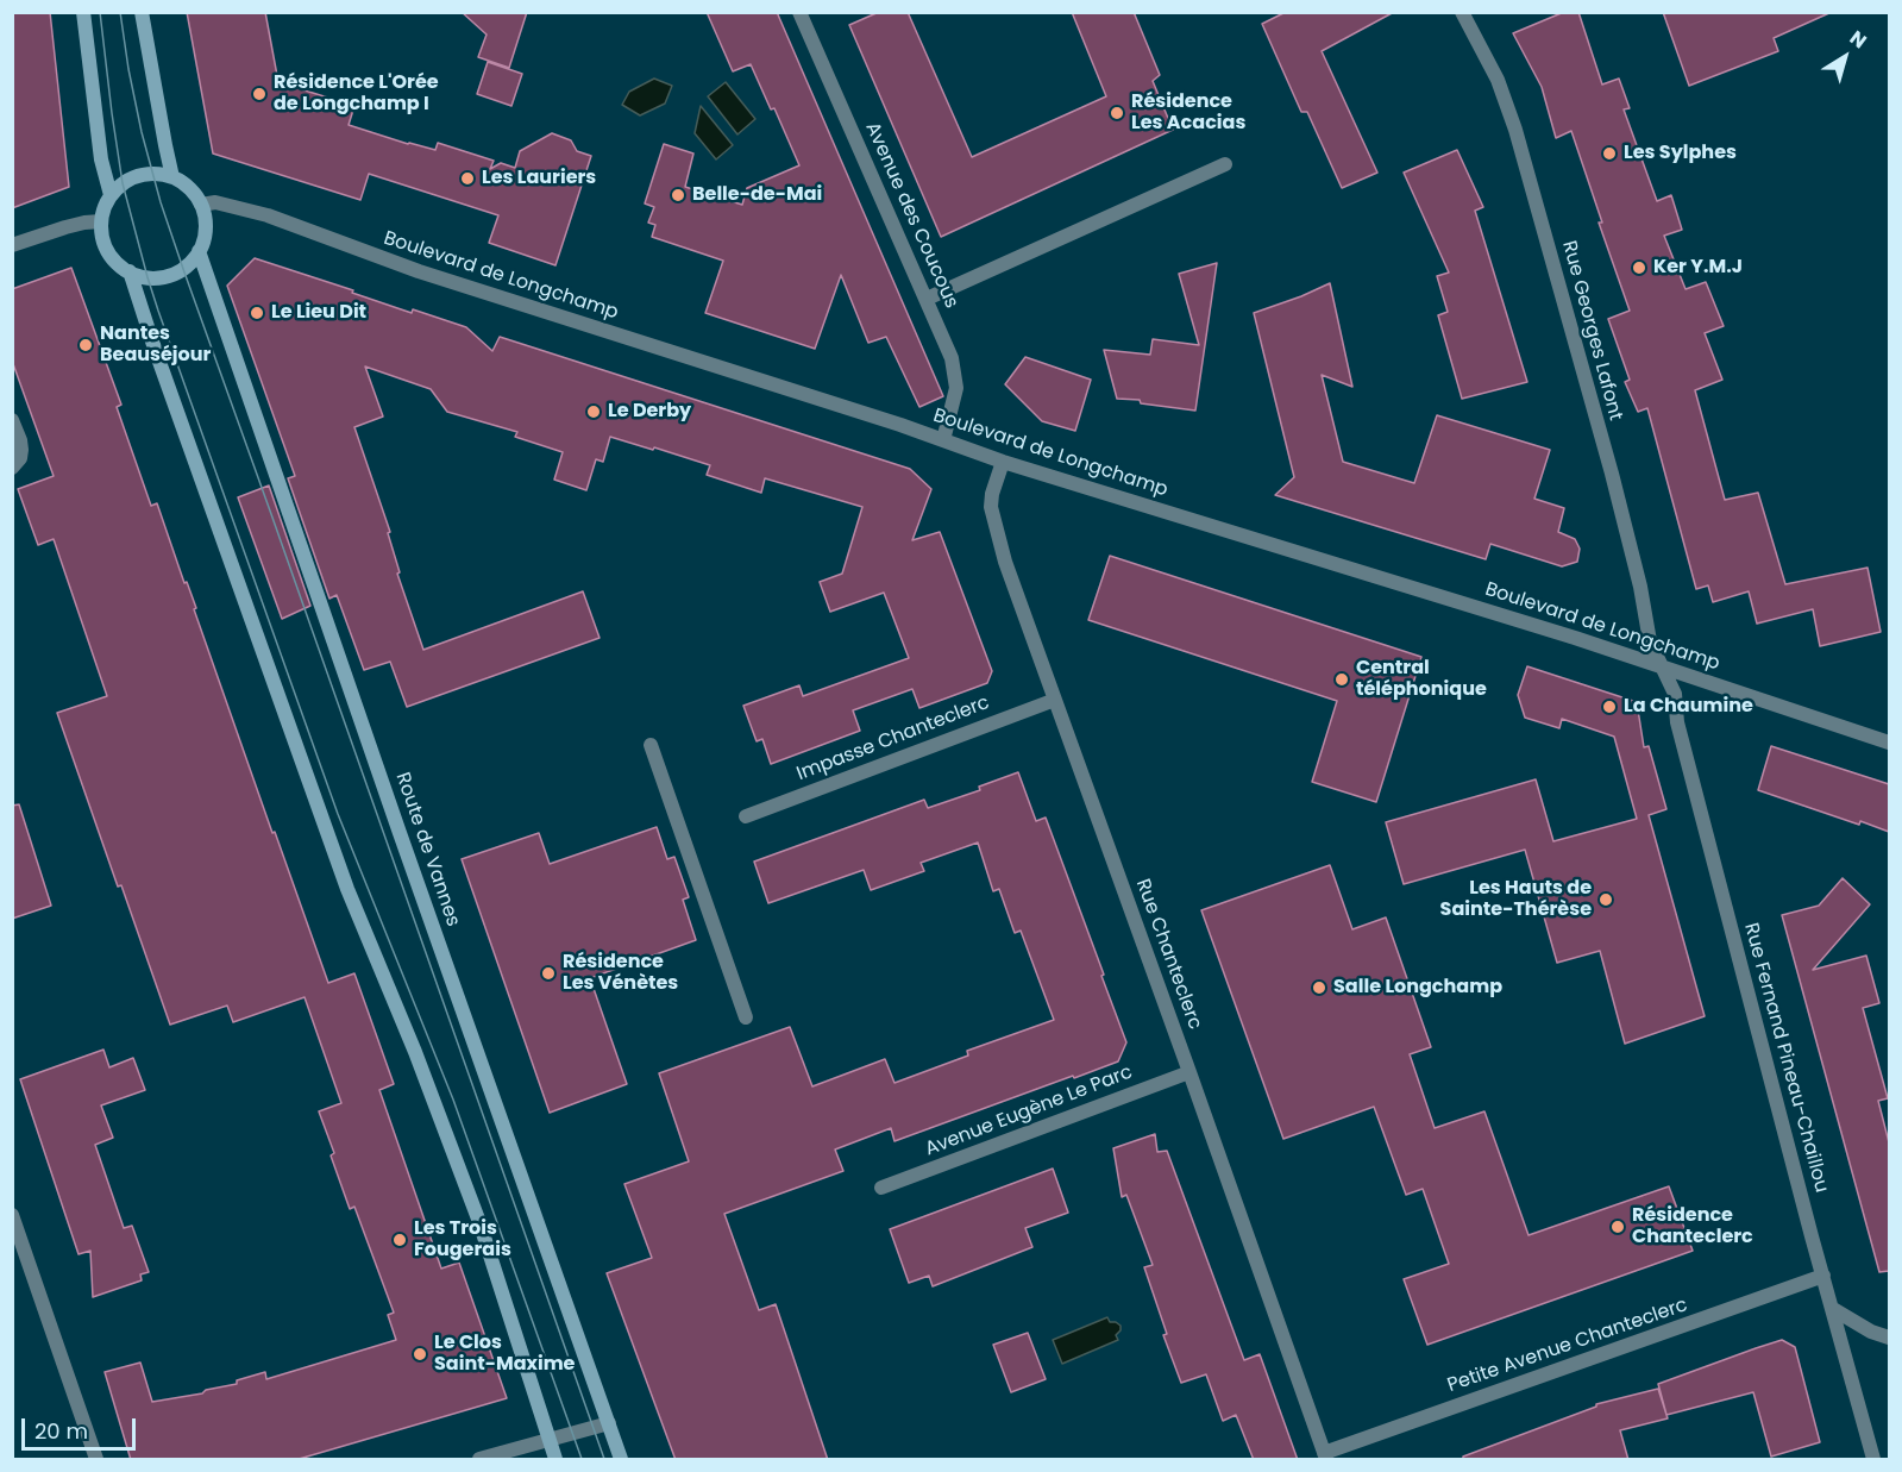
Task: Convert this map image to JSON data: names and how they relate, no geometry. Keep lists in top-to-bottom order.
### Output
{
  "streets": {
    "main road": ["Route de Vannes"],
    "street": [
      "Avenue des Coucous",
      "Boulevard de Longchamp",
      "Rue Georges Lafont",
      "Impasse Chanteclerc",
      "Rue Chanteclerc",
      "Rue Fernand Pineau-Chaillou",
      "Avenue Eugène Le Parc",
      "Petite Avenue Chanteclerc"
    ]
  },
  "crossings": [
    ["Avenue des Coucous", "Boulevard de Longchamp"],
    ["Boulevard de Longchamp", "Rue Georges Lafont"],
    ["Boulevard de Longchamp", "Route de Vannes"],
    ["Boulevard de Longchamp", "Rue Chanteclerc"],
    ["Boulevard de Longchamp", "Rue Fernand Pineau-Chaillou"],
    ["Rue Georges Lafont", "Rue Fernand Pineau-Chaillou"],
    ["Impasse Chanteclerc", "Rue Chanteclerc"],
    ["Rue Chanteclerc", "Avenue Eugène Le Parc"],
    ["Rue Chanteclerc", "Petite Avenue Chanteclerc"],
    ["Rue Fernand Pineau-Chaillou", "Petite Avenue Chanteclerc"]
  ],
  "places": [
    "Résidence L'Orée de Longchamp I",
    "Résidence Les Acacias",
    "Les Sylphes",
    "Les Lauriers",
    "Belle-de-Mai",
    "Ker Y.M.J",
    "Le Lieu Dit",
    "Nantes Beauséjour",
    "Le Derby",
    "Central téléphonique",
    "La Chaumine",
    "Les Hauts de Sainte-Thérèse",
    "Résidence Les Vénètes",
    "Salle Longchamp",
    "Résidence Chanteclerc",
    "Les Trois Fougerais",
    "Le Clos Saint-Maxime"
  ],
  "scale_bar": "20 m",
  "north": "top right"
}
